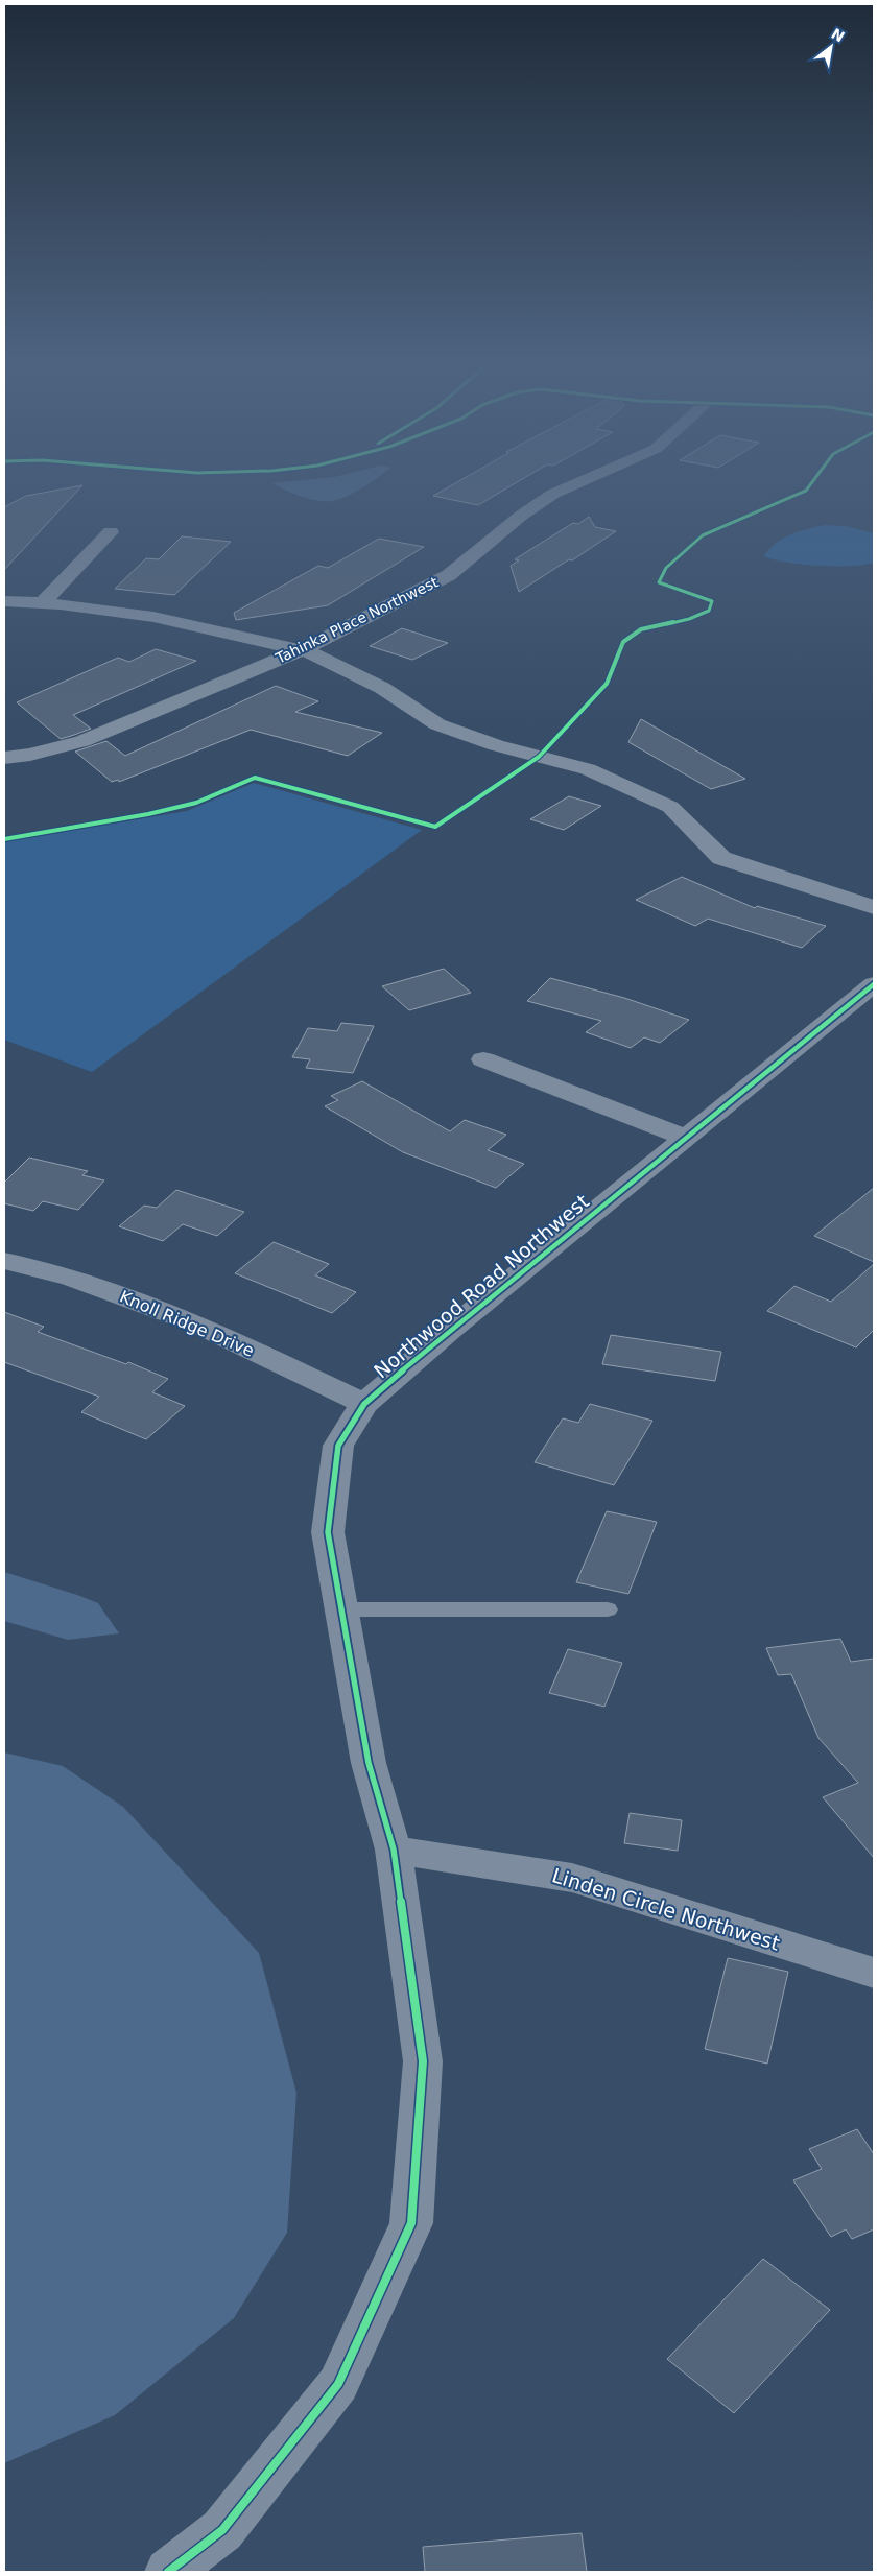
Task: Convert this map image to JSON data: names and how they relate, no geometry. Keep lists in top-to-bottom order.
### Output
{
  "streets": {
    "street": [
      "Tahinka Place Northwest",
      "Northwood Road Northwest",
      "Knoll Ridge Drive",
      "Linden Circle Northwest"
    ]
  },
  "crossings": [
    ["Northwood Road Northwest", "Knoll Ridge Drive"],
    ["Northwood Road Northwest", "Linden Circle Northwest"]
  ],
  "north": "top right"
}
